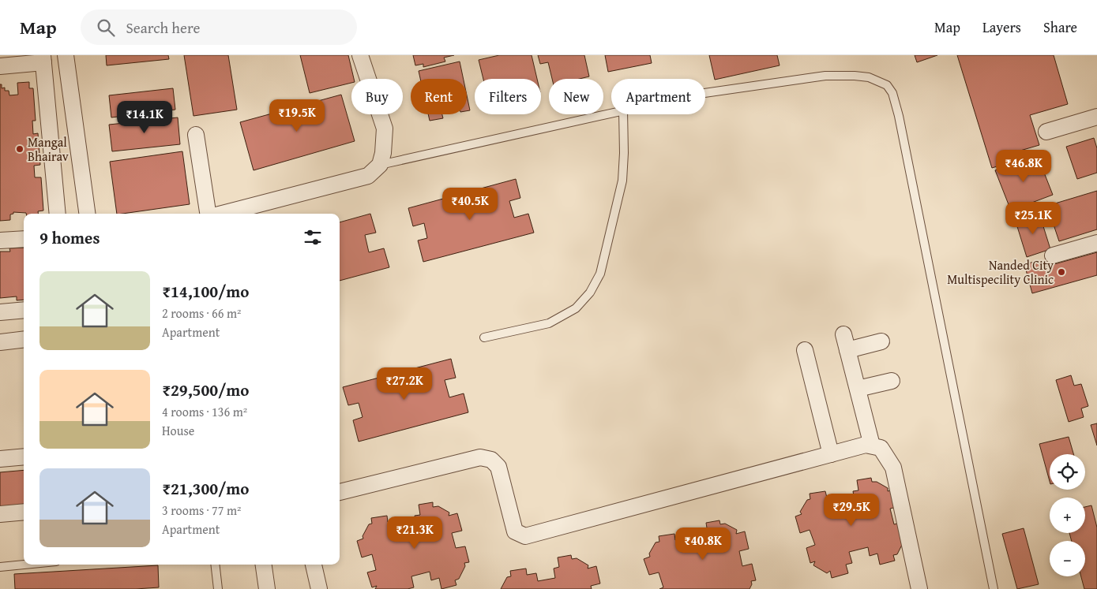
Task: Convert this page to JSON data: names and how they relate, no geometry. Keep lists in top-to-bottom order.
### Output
{
  "places": ["Mangal Bhairav", "Nanded City Multispecility Clinic"],
  "page": {
    "header": "Map",
    "search": "Search here",
    "nav": ["Map", "Layers", "Share"],
    "chip": [
      "Buy",
      "Rent",
      "Filters",
      "New",
      "Apartment"
    ],
    "price": [
      "₹19.5K",
      "₹14.1K",
      "₹46.8K",
      "₹40.5K",
      "₹25.1K",
      "₹27.2K",
      "₹29.5K",
      "₹21.3K",
      "₹40.8K"
    ],
    "heading": "9 homes",
    "list": [
      {
        "name": "₹14,100/mo",
        "note": "2 rooms · 66 m² · Apartment"
      },
      {
        "name": "₹29,500/mo",
        "note": "4 rooms · 136 m² · House"
      },
      {
        "name": "₹21,300/mo",
        "note": "3 rooms · 77 m² · Apartment"
      }
    ],
    "map_buttons": ["+", "−"]
  }
}
